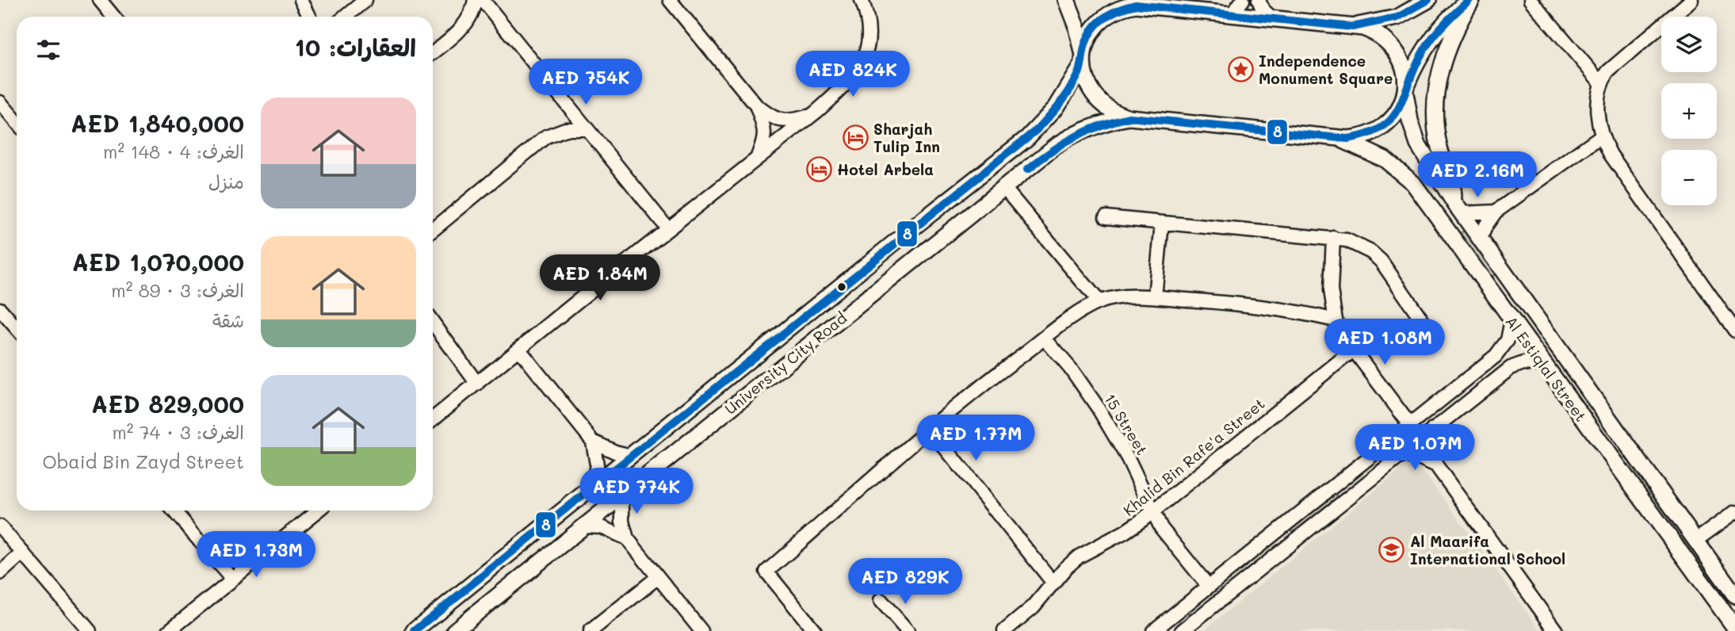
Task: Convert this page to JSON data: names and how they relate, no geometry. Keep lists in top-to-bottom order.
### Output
{
  "streets": {
    "main road": ["University City Road", "Al Estiqlal Street"],
    "street": ["15 Street", "Khalid Bin Rafe'a Street"]
  },
  "crossings": [
    ["15 Street", "Khalid Bin Rafe'a Street"]
  ],
  "places": {
    "place": ["Independence Monument Square"],
    "hotel": ["Sharjah Tulip Inn", "Hotel Arbela"],
    "school or university": ["Al Maarifa International School"]
  },
  "lines": ["transit line 8"],
  "page": {
    "map_buttons": ["+", "−"],
    "heading": "العقارات: 10",
    "price": [
      "AED 824K",
      "AED 754K",
      "AED 2.16M",
      "AED 1.84M",
      "AED 1.08M",
      "AED 1.77M",
      "AED 1.07M",
      "AED 774K",
      "AED 1.73M",
      "AED 829K"
    ],
    "list": [
      {
        "name": "AED 1,840,000",
        "note": "الغرف: 4 · 148 m² · منزل"
      },
      {
        "name": "AED 1,070,000",
        "note": "الغرف: 3 · 89 m² · شقة"
      },
      {
        "name": "AED 829,000",
        "note": "الغرف: 3 · 74 m² · Obaid Bin Zayd Street"
      }
    ]
  }
}
